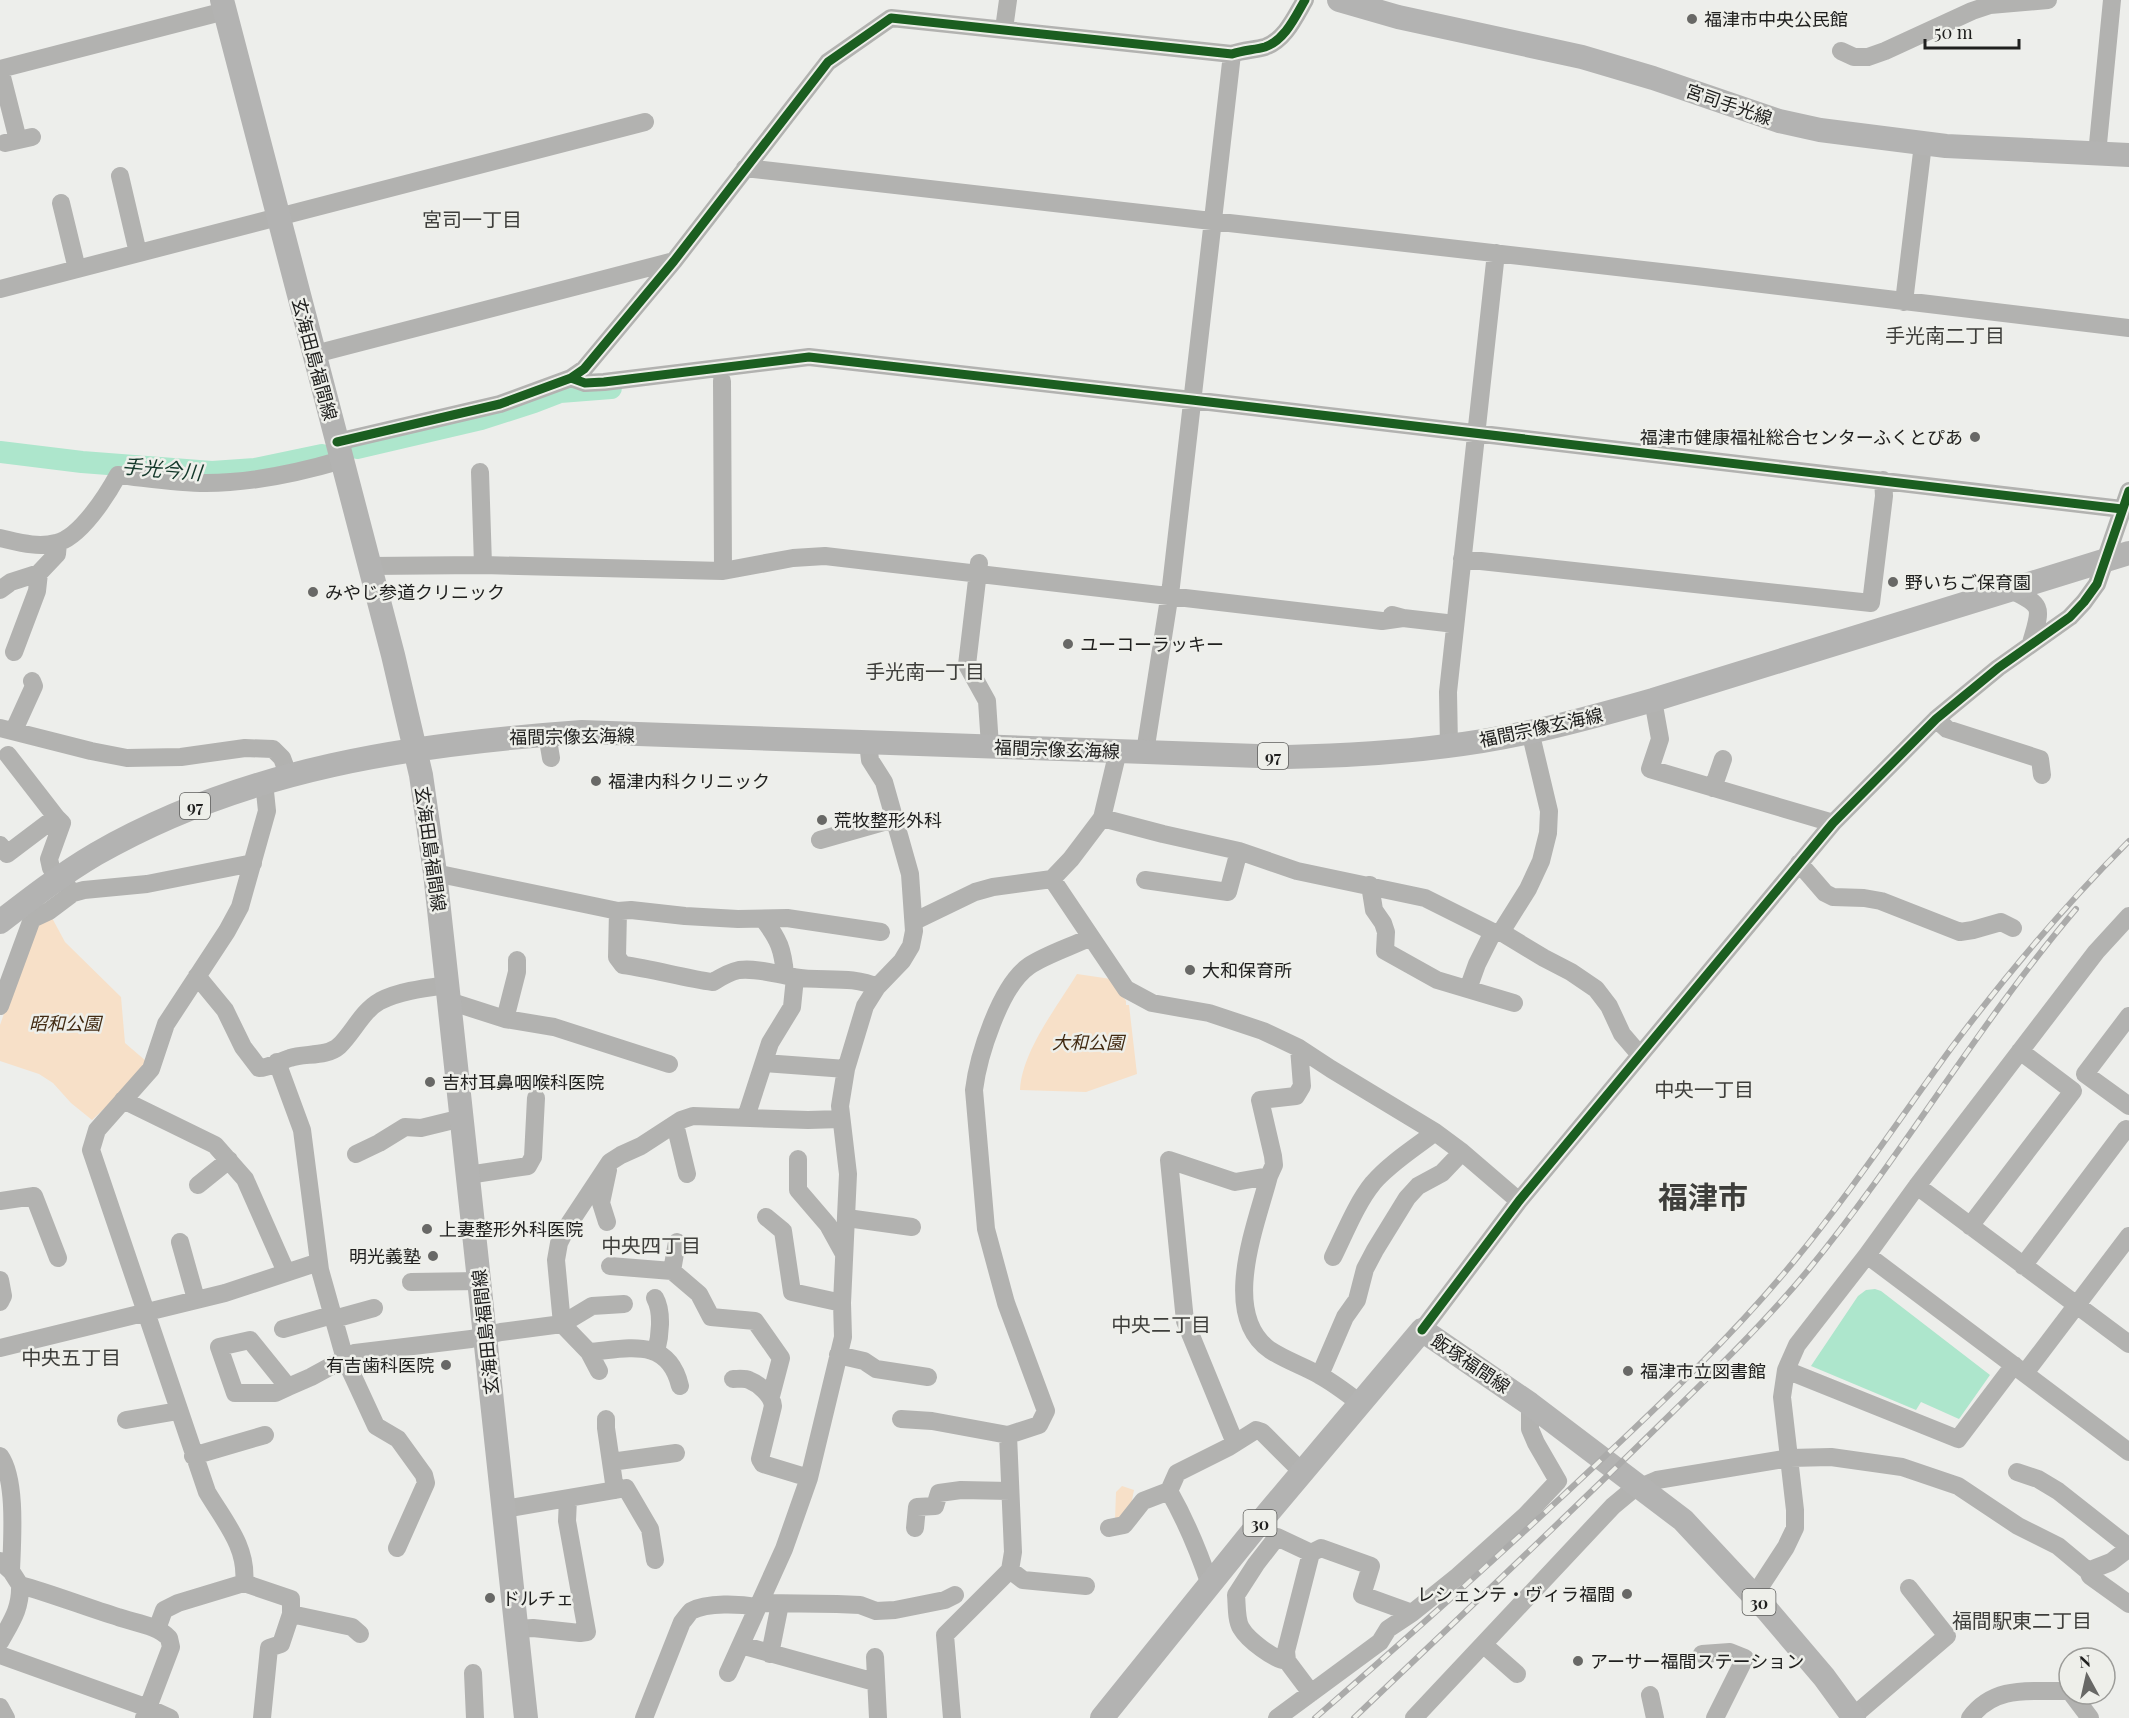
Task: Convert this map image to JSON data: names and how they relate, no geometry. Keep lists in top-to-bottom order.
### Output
{
  "streets": {
    "main road": [
      "宮司手光線",
      "玄海田島福間線",
      "福間宗像玄海線",
      "97",
      "飯塚福間線",
      "30"
    ]
  },
  "crossings": [
    ["玄海田島福間線", "福間宗像玄海線"]
  ],
  "districts": [
    "宮司一丁目",
    "手光南二丁目",
    "手光南一丁目",
    "中央一丁目",
    "福津市",
    "中央四丁目",
    "中央二丁目",
    "中央五丁目",
    "福間駅東二丁目"
  ],
  "water": ["手光今川"],
  "parks": ["昭和公園", "大和公園"],
  "places": [
    "福津市中央公民館",
    "福津市健康福祉総合センターふくとぴあ",
    "野いちご保育園",
    "みやじ参道クリニック",
    "ユーコーラッキー",
    "福津内科クリニック",
    "荒牧整形外科",
    "大和保育所",
    "吉村耳鼻咽喉科医院",
    "上妻整形外科医院",
    "明光義塾",
    "有吉歯科医院",
    "福津市立図書館",
    "レシェンテ・ヴィラ福間",
    "ドルチェ",
    "アーサー福間ステーション"
  ],
  "scale_bar": "50 m",
  "north": "top"
}
